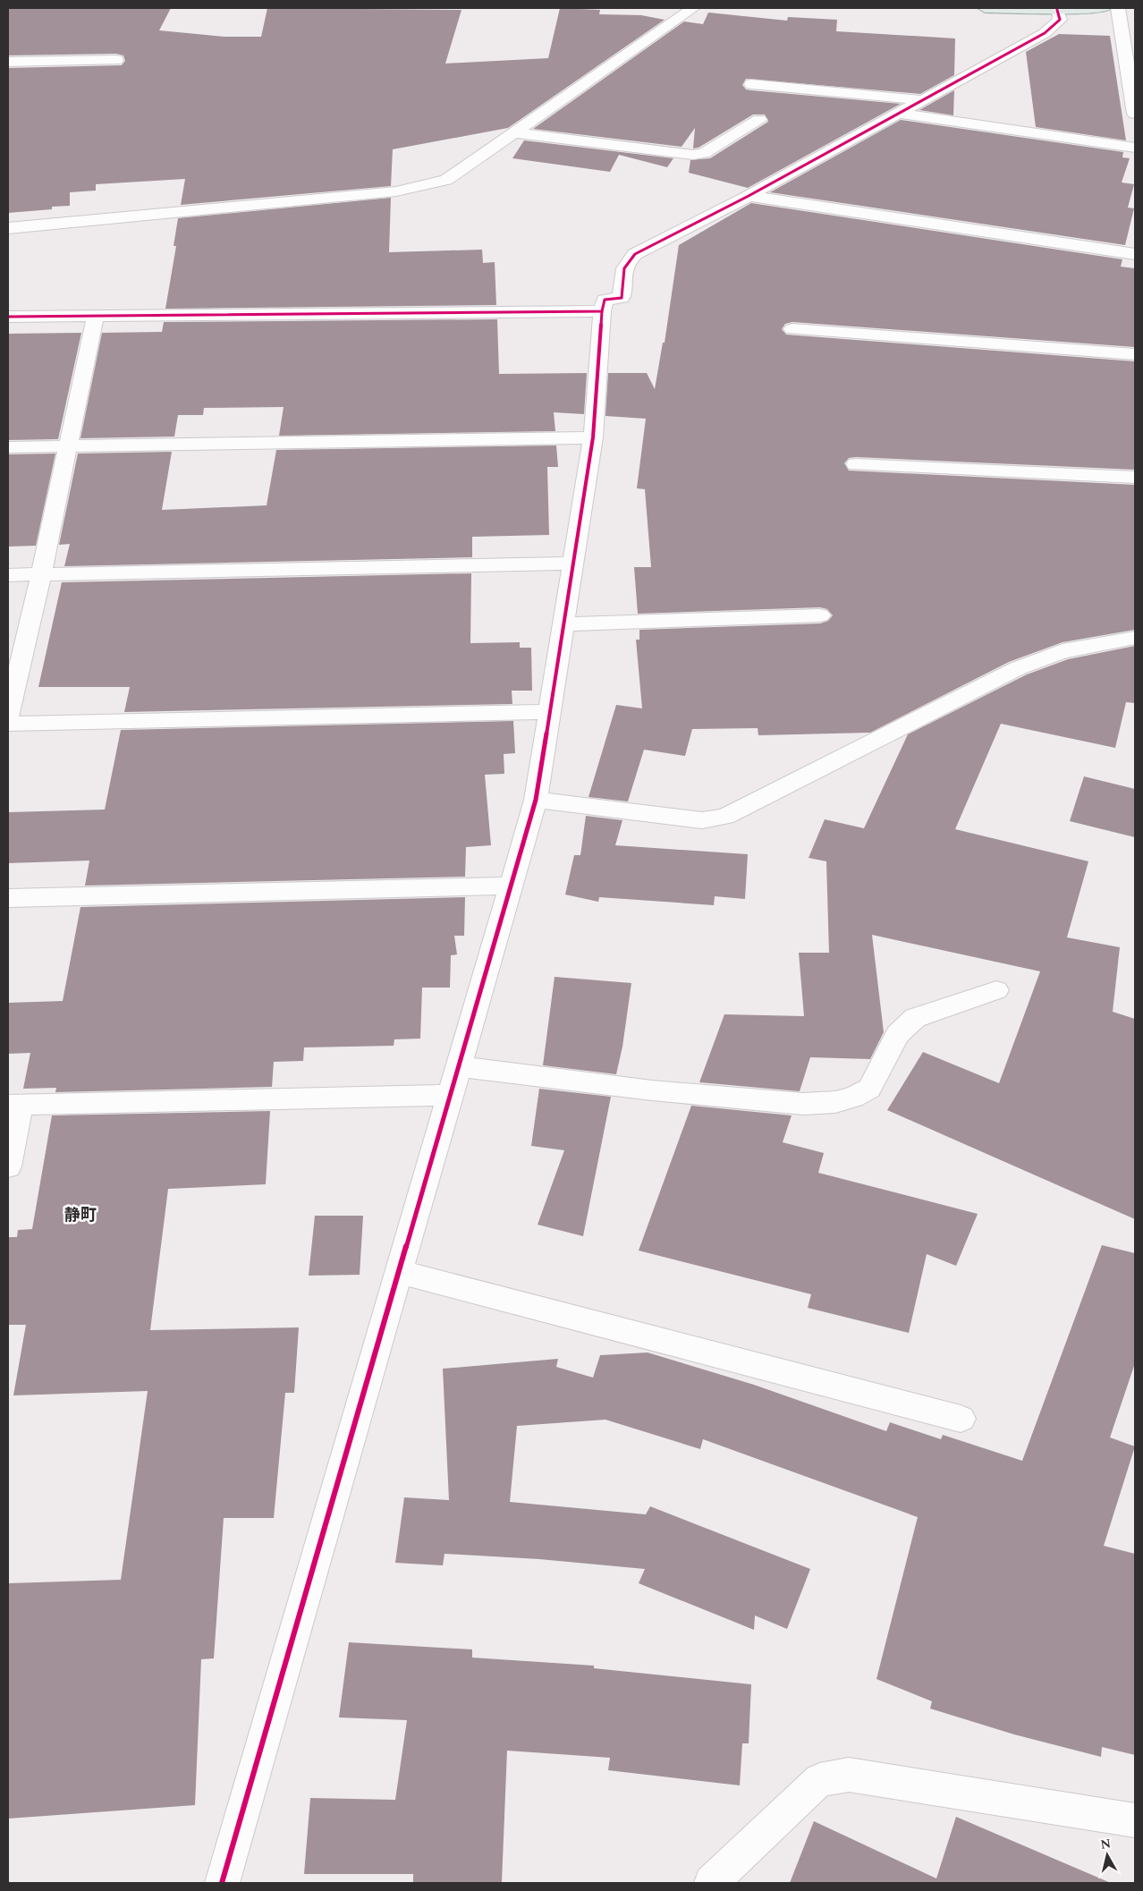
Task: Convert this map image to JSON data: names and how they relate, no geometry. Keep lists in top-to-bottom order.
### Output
{
  "districts": ["静町"],
  "north": "top"
}
